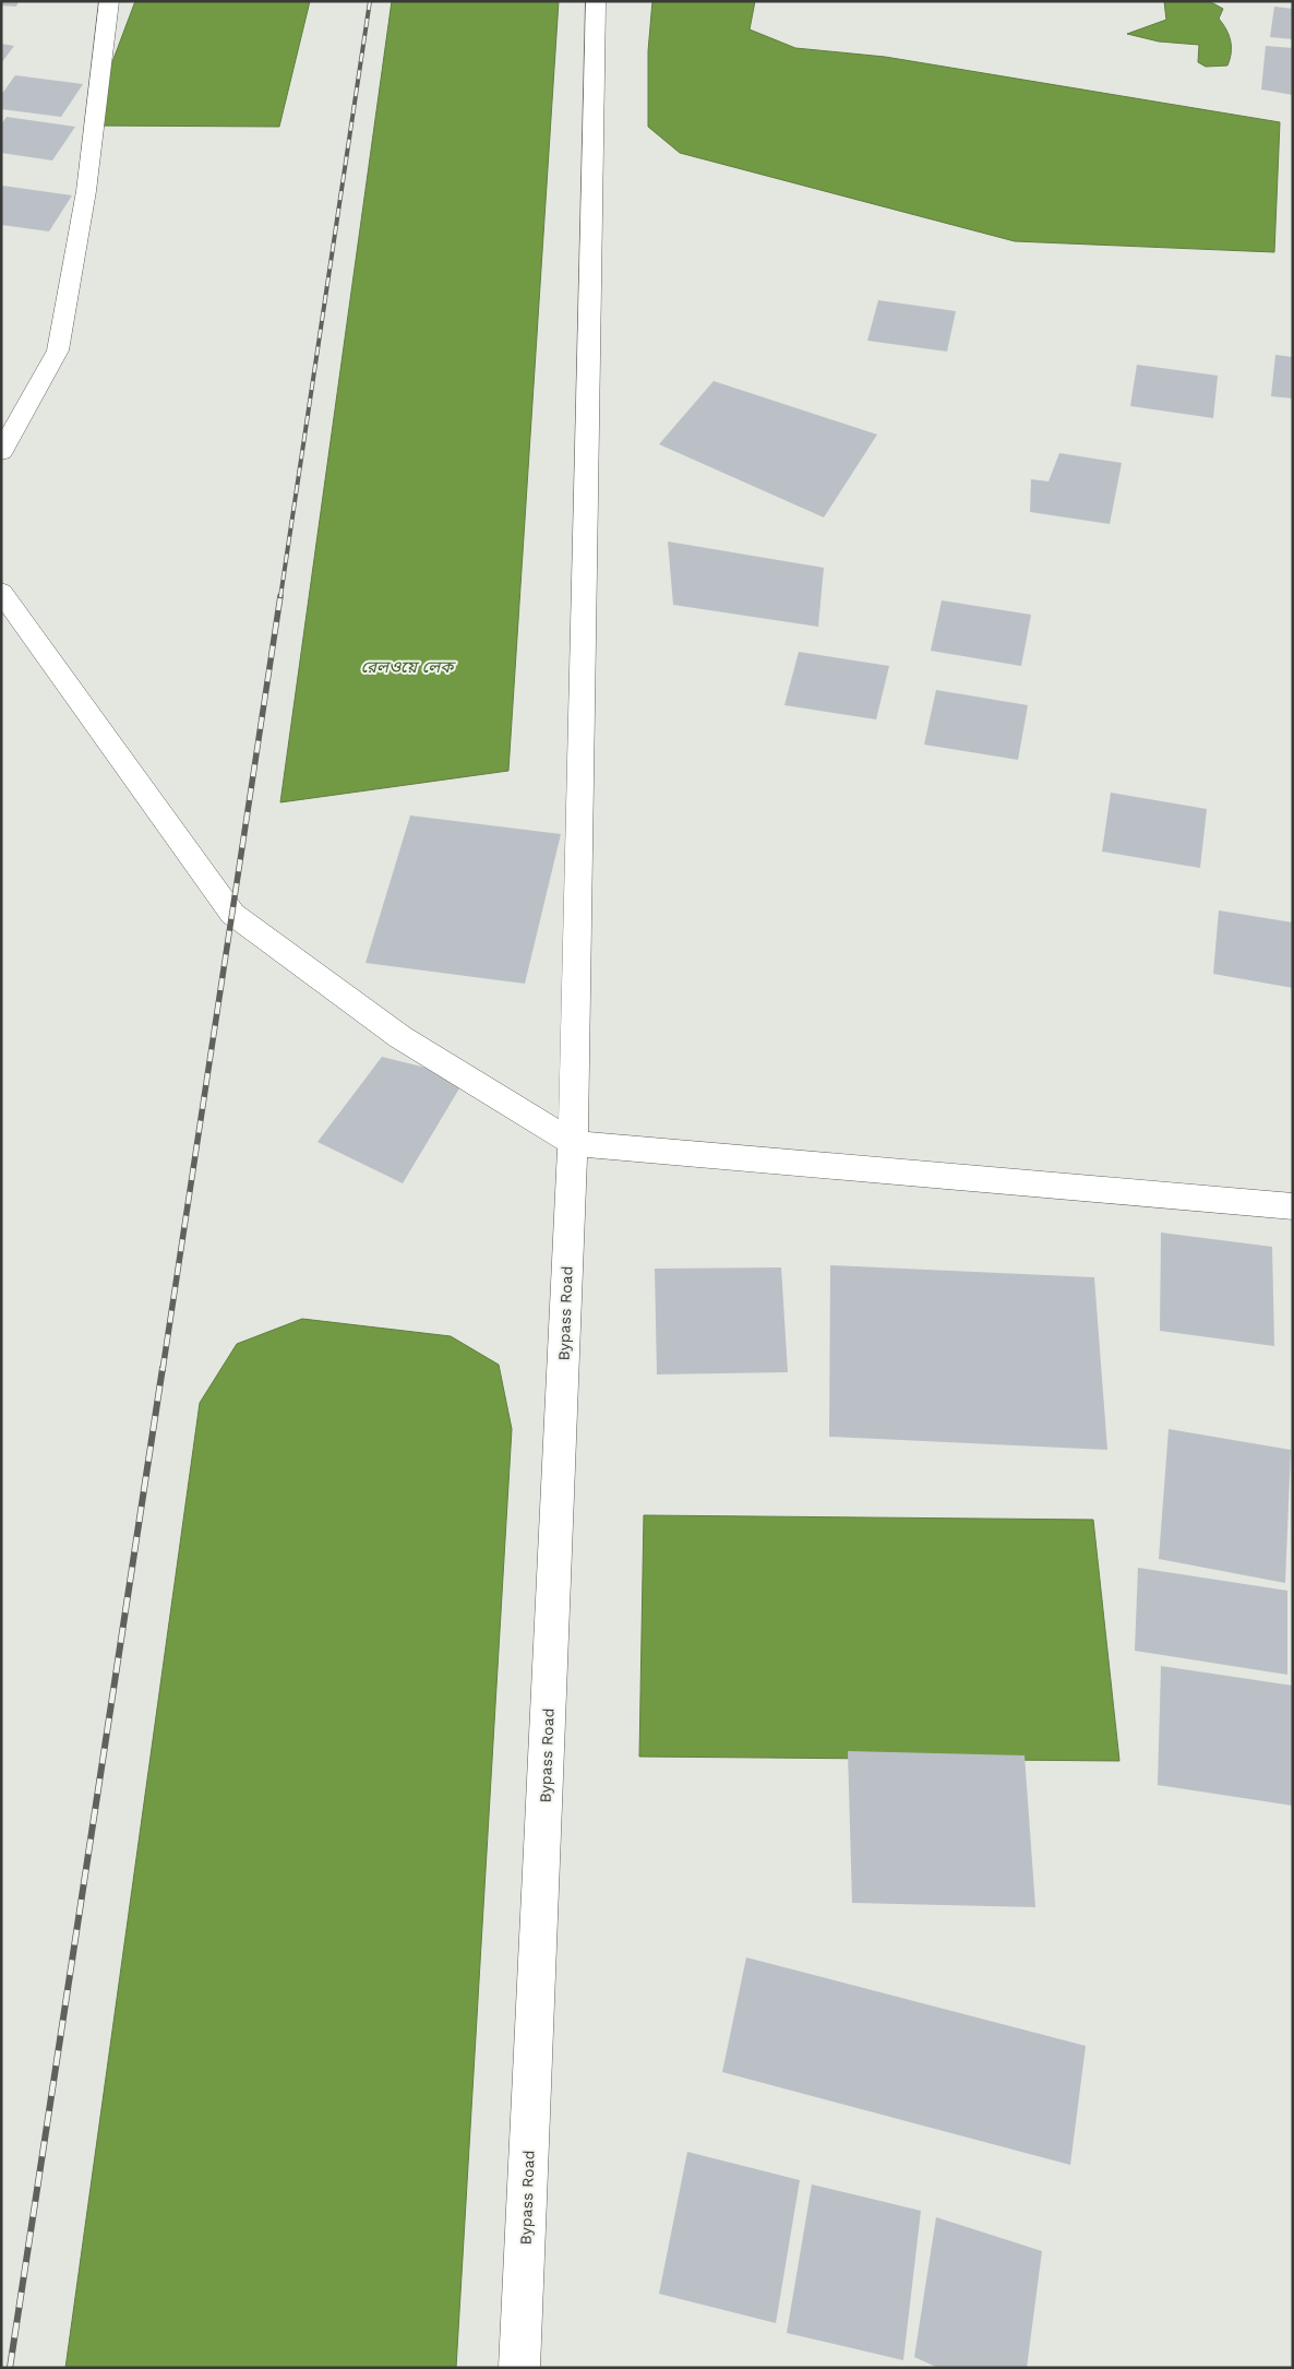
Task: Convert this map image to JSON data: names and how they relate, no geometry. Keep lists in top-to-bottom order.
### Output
{
  "streets": {
    "street": ["Bypass Road"]
  },
  "water": ["রেলওয়ে লেক"]
}
